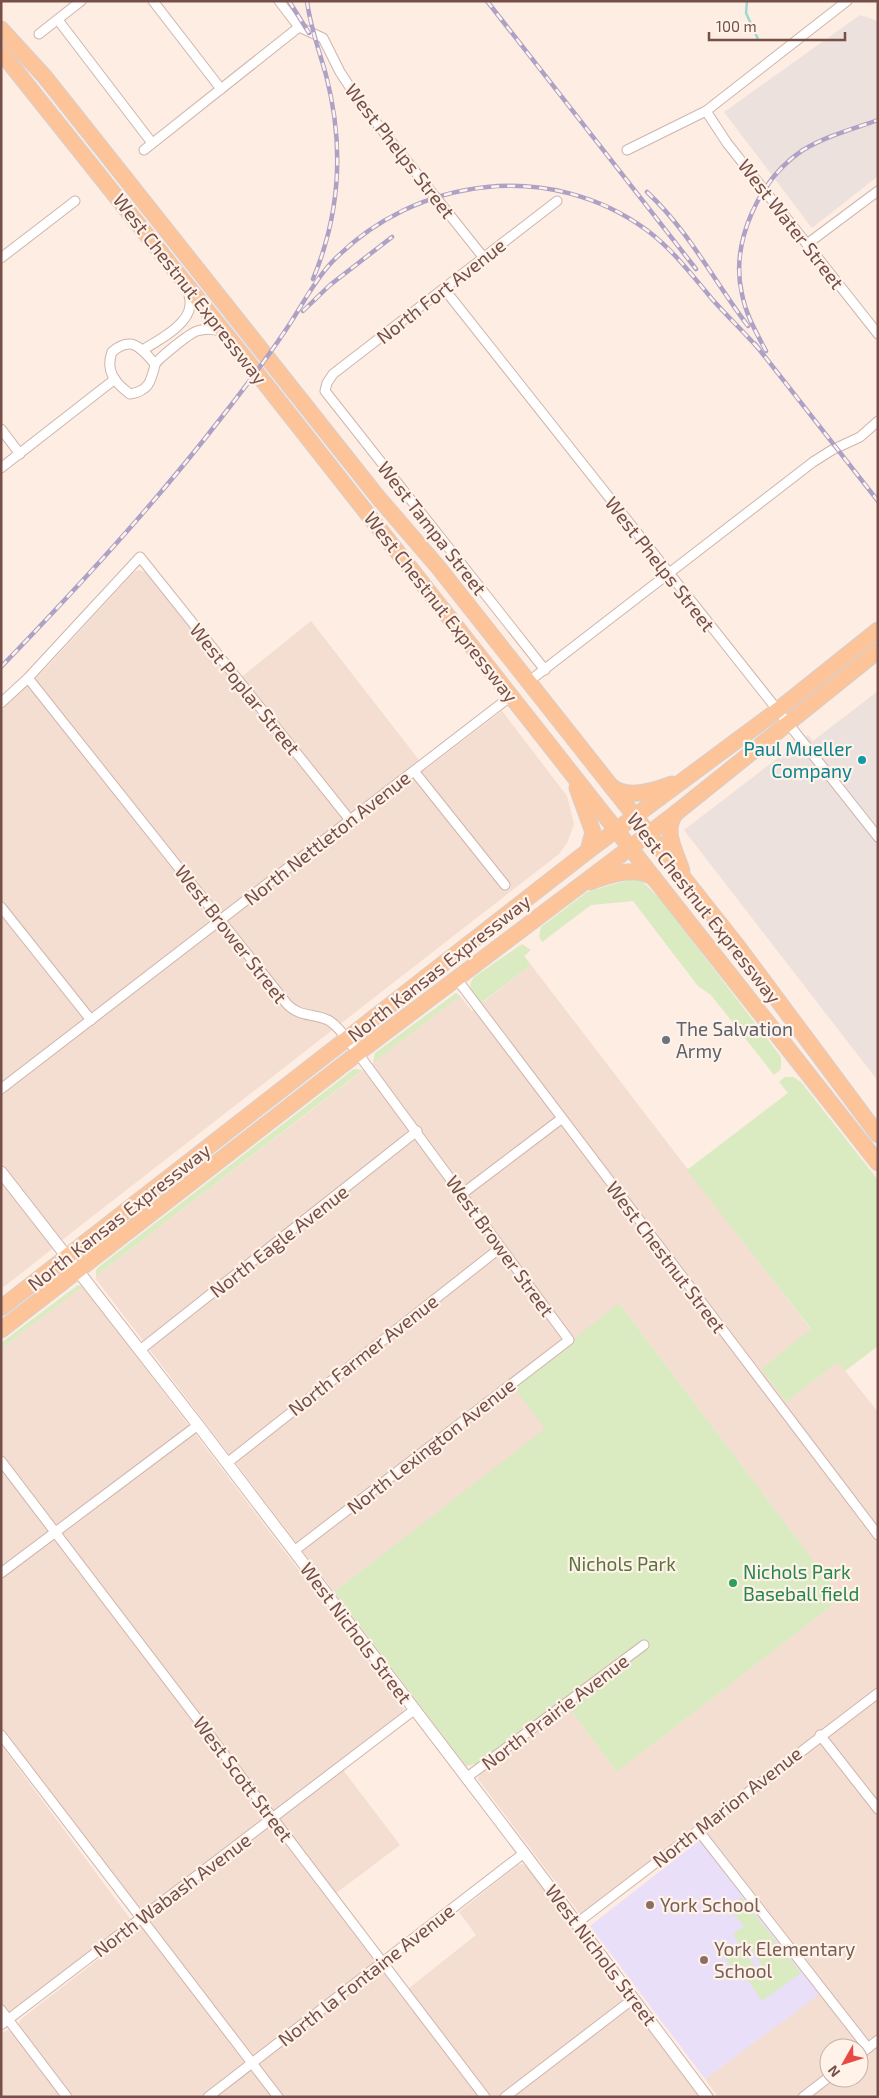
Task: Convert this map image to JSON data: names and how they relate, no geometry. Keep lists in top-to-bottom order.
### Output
{
  "streets": {
    "main road": ["West Chestnut Expressway", "North Kansas Expressway"],
    "street": [
      "West Phelps Street",
      "West Water Street",
      "North Fort Avenue",
      "West Tampa Street",
      "West Poplar Street",
      "North Nettleton Avenue",
      "West Brower Street",
      "North Eagle Avenue",
      "West Chestnut Street",
      "North Farmer Avenue",
      "North Lexington Avenue",
      "West Nichols Street",
      "North Prairie Avenue",
      "West Scott Street",
      "North Marion Avenue",
      "North Wabash Avenue",
      "North la Fontaine Avenue"
    ]
  },
  "crossings": [
    ["West Phelps Street", "North Fort Avenue"],
    ["West Phelps Street", "North Kansas Expressway"],
    ["West Chestnut Expressway", "North Nettleton Avenue"],
    ["West Chestnut Expressway", "North Kansas Expressway"],
    ["North Fort Avenue", "West Tampa Street"],
    ["West Poplar Street", "North Nettleton Avenue"],
    ["West Poplar Street", "West Brower Street"],
    ["North Nettleton Avenue", "West Brower Street"],
    ["West Brower Street", "North Kansas Expressway"],
    ["West Brower Street", "North Eagle Avenue"],
    ["West Brower Street", "North Farmer Avenue"],
    ["West Brower Street", "North Lexington Avenue"],
    ["North Kansas Expressway", "West Chestnut Street"],
    ["North Kansas Expressway", "West Nichols Street"],
    ["North Eagle Avenue", "West Nichols Street"],
    ["North Farmer Avenue", "West Nichols Street"],
    ["North Lexington Avenue", "West Nichols Street"],
    ["West Nichols Street", "North Prairie Avenue"],
    ["West Nichols Street", "North Marion Avenue"],
    ["West Nichols Street", "North Wabash Avenue"],
    ["West Nichols Street", "North la Fontaine Avenue"],
    ["West Scott Street", "North Wabash Avenue"],
    ["West Scott Street", "North la Fontaine Avenue"]
  ],
  "parks": ["Nichols Park"],
  "places": [
    "Paul Mueller Company",
    "The Salvation Army",
    "Nichols Park Baseball field",
    "York School",
    "York Elementary School"
  ],
  "scale_bar": "100 m",
  "north": "bottom left"
}
